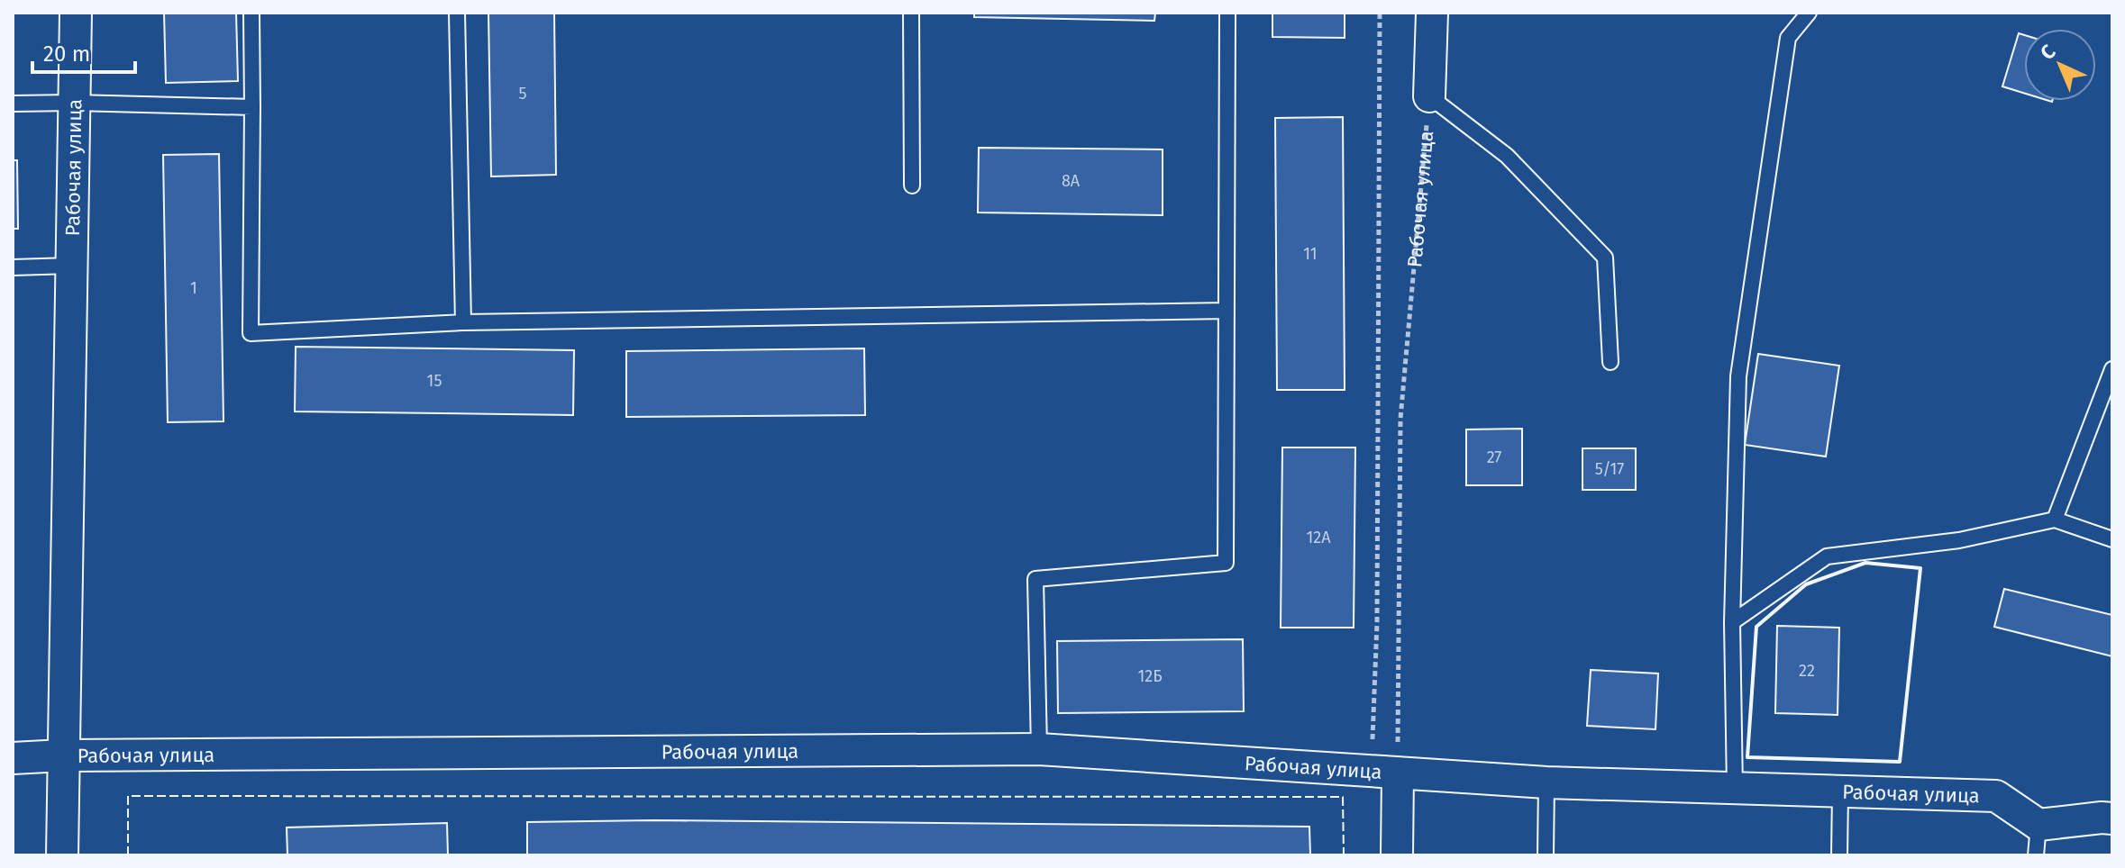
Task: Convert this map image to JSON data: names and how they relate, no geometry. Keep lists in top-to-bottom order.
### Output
{
  "streets": {
    "street": ["Рабочая улица"]
  },
  "house_numbers": [
    "5",
    "8А",
    "11",
    "1",
    "15",
    "27",
    "5/17",
    "12А",
    "22",
    "12Б"
  ],
  "scale_bar": "20 m",
  "north": "top left"
}
